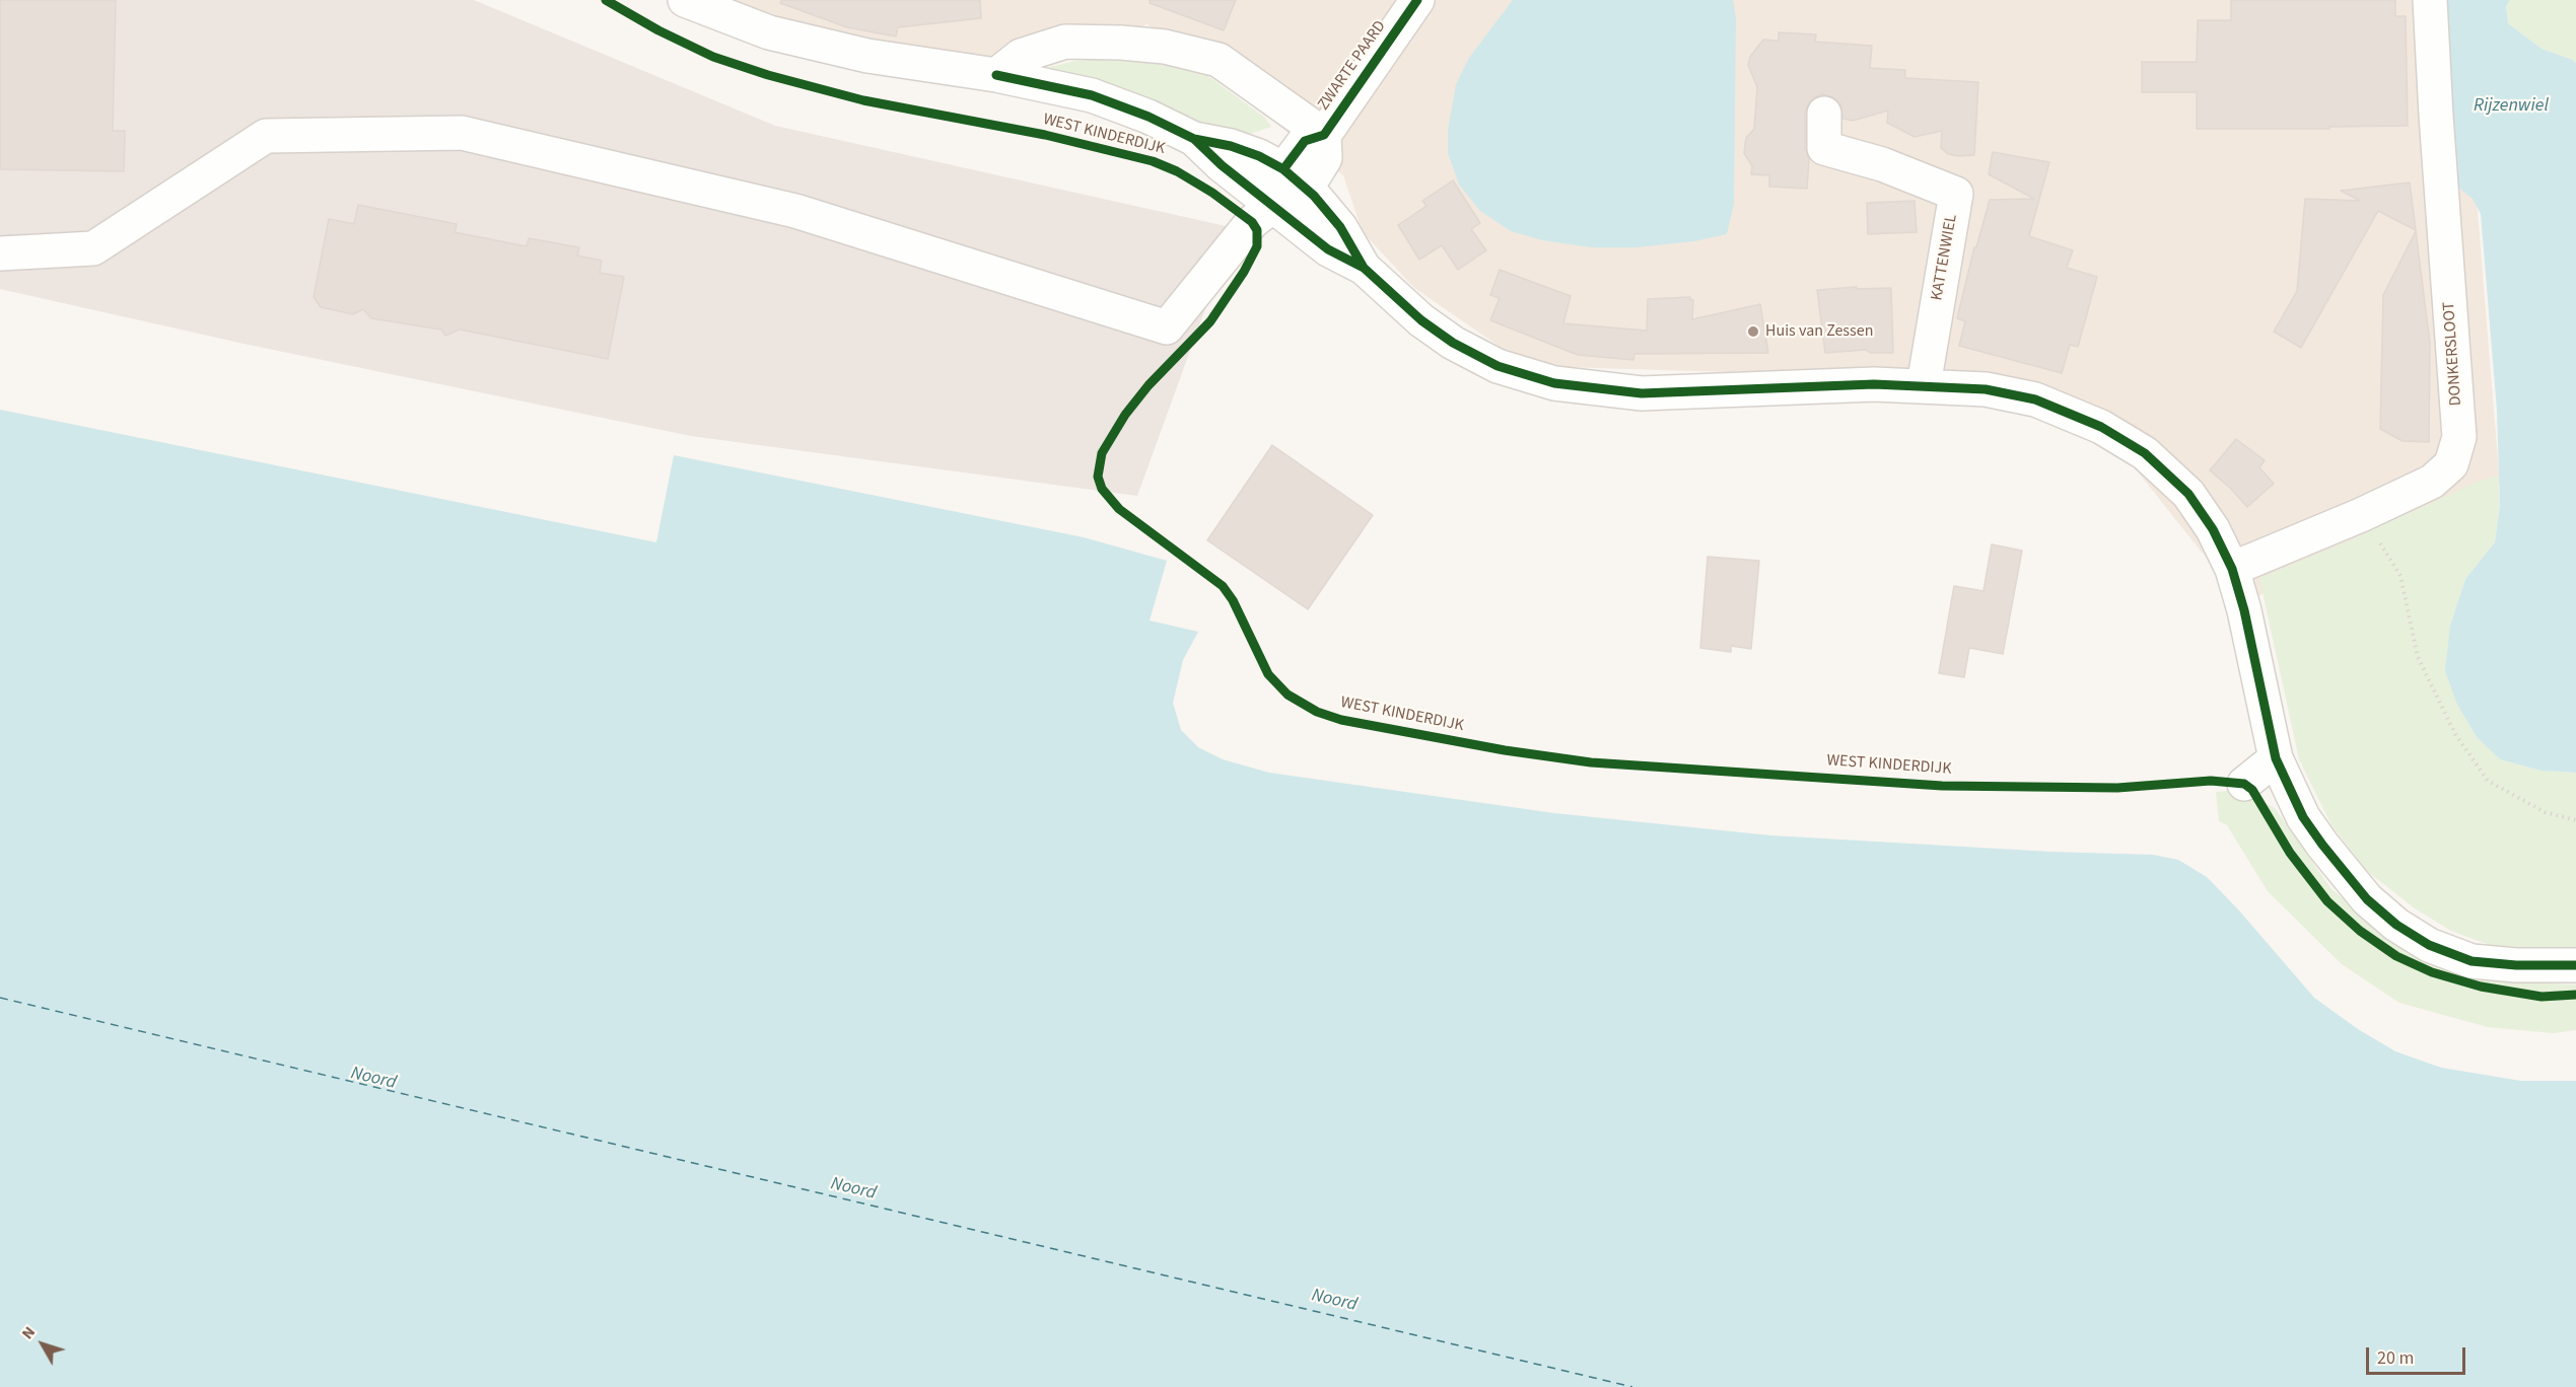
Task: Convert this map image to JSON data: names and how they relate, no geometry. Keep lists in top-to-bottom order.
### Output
{
  "streets": {
    "street": [
      "ZWARTE PAARD",
      "WEST KINDERDIJK",
      "KATTENWIEL",
      "DONKERSLOOT"
    ]
  },
  "crossings": [
    ["ZWARTE PAARD", "WEST KINDERDIJK"],
    ["WEST KINDERDIJK", "KATTENWIEL"],
    ["WEST KINDERDIJK", "DONKERSLOOT"]
  ],
  "water": ["Rijzenwiel", "Noord"],
  "places": ["Huis van Zessen"],
  "scale_bar": "20 m",
  "north": "top left"
}
